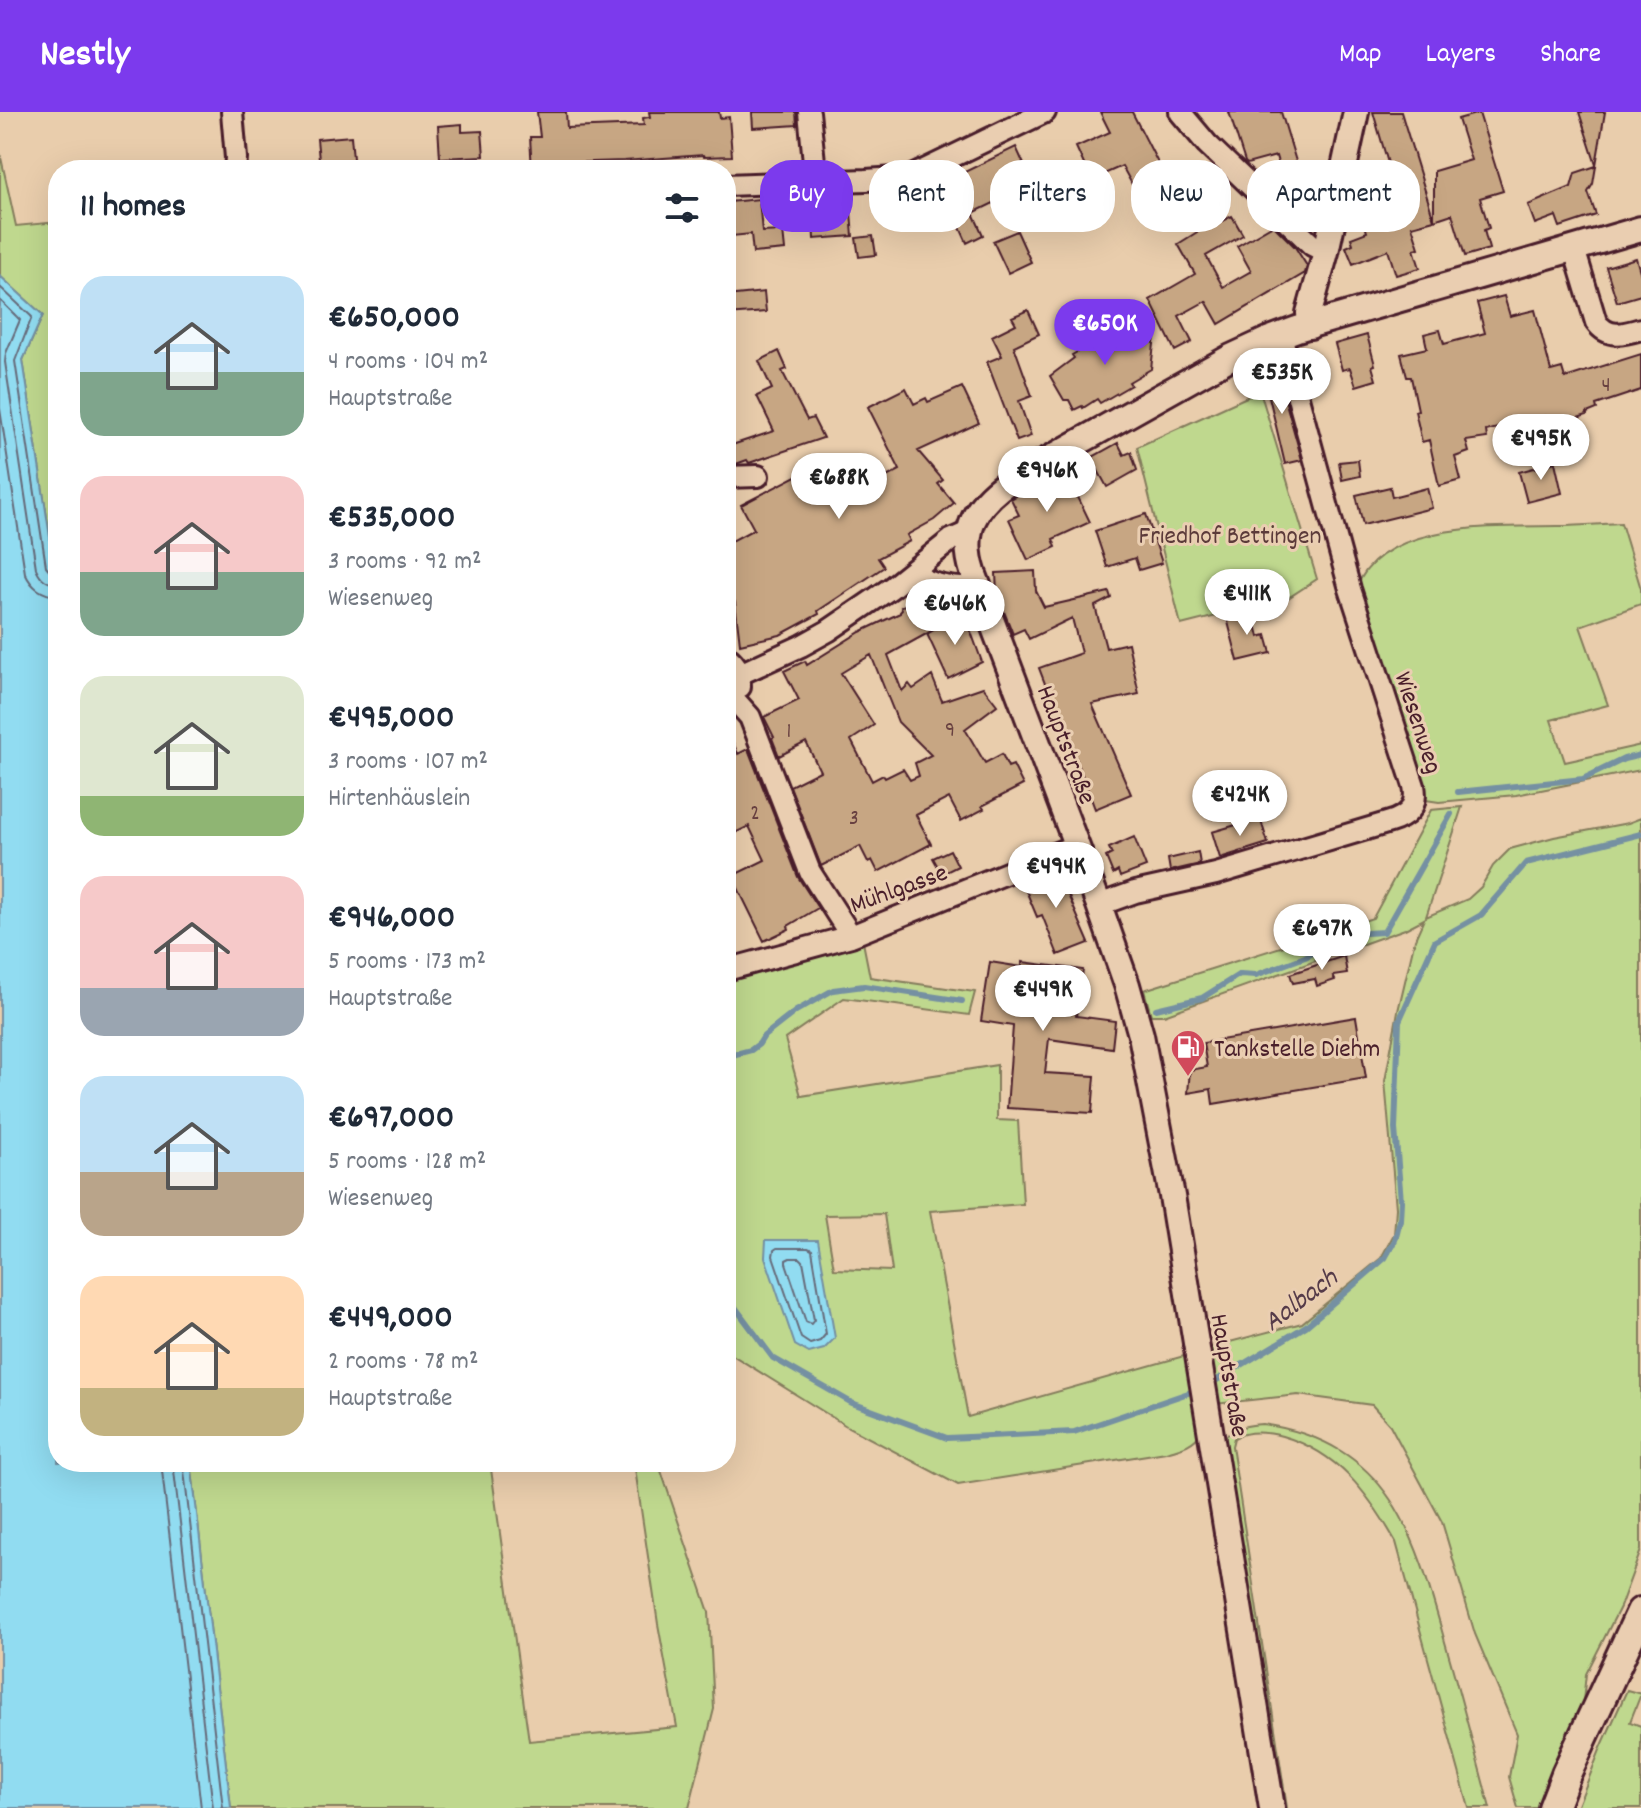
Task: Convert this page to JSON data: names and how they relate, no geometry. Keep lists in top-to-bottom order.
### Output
{
  "streets": {
    "street": ["Wiesenweg", "Hauptstraße", "Mühlgasse"]
  },
  "crossings": [
    ["Wiesenweg", "Hauptstraße"],
    ["Hauptstraße", "Mühlgasse"]
  ],
  "water": ["Aalbach"],
  "parks": ["Friedhof Bettingen"],
  "places": {
    "fuel station": ["Tankstelle Diehm"]
  },
  "house_numbers": [
    "4",
    "9",
    "1",
    "2",
    "3"
  ],
  "page": {
    "header": "Nestly",
    "nav": ["Map", "Layers", "Share"],
    "chip": [
      "Buy",
      "Rent",
      "Filters",
      "New",
      "Apartment"
    ],
    "heading": "11 homes",
    "list": [
      {
        "name": "€650,000",
        "note": "4 rooms · 104 m² · Hauptstraße"
      },
      {
        "name": "€535,000",
        "note": "3 rooms · 92 m² · Wiesenweg"
      },
      {
        "name": "€495,000",
        "note": "3 rooms · 107 m² · Hirtenhäuslein"
      },
      {
        "name": "€946,000",
        "note": "5 rooms · 173 m² · Hauptstraße"
      },
      {
        "name": "€697,000",
        "note": "5 rooms · 128 m² · Wiesenweg"
      },
      {
        "name": "€449,000",
        "note": "2 rooms · 78 m² · Hauptstraße"
      }
    ],
    "price": [
      "€650K",
      "€535K",
      "€495K",
      "€946K",
      "€688K",
      "€411K",
      "€646K",
      "€424K",
      "€494K",
      "€697K",
      "€449K"
    ]
  }
}
